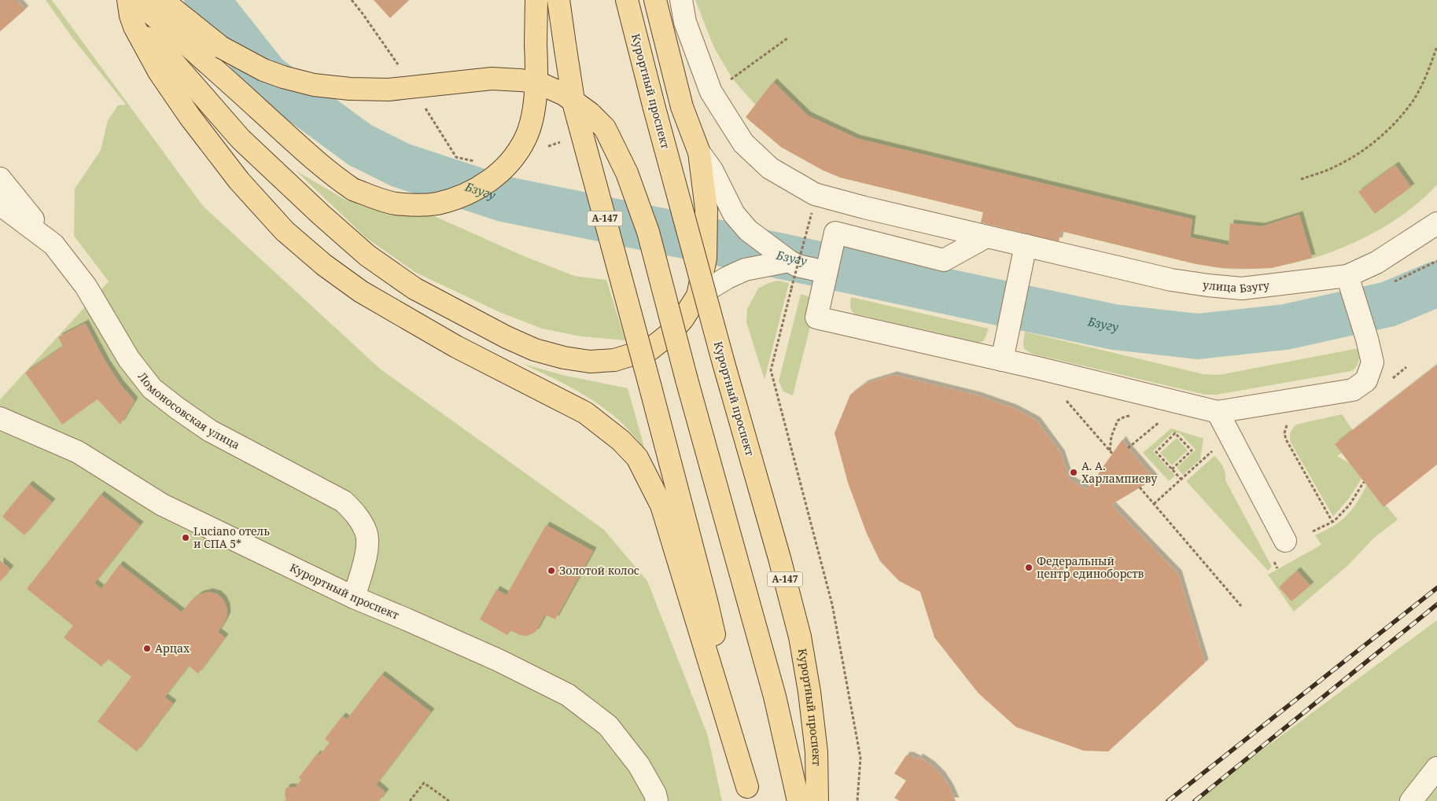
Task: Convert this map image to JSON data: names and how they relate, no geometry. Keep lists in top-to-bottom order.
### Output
{
  "streets": {
    "main road": ["Курортный проспект", "А-147"],
    "street": ["улица Бзугу", "Ломоносовская улица"]
  },
  "crossings": [
    ["Курортный проспект", "Ломоносовская улица"]
  ],
  "water": ["Бзугу"],
  "places": [
    "А. А. Харлампиеву",
    "Luciano отель и СПА 5*",
    "Федеральный центр единоборств",
    "Золотой колос",
    "Арцах"
  ]
}
